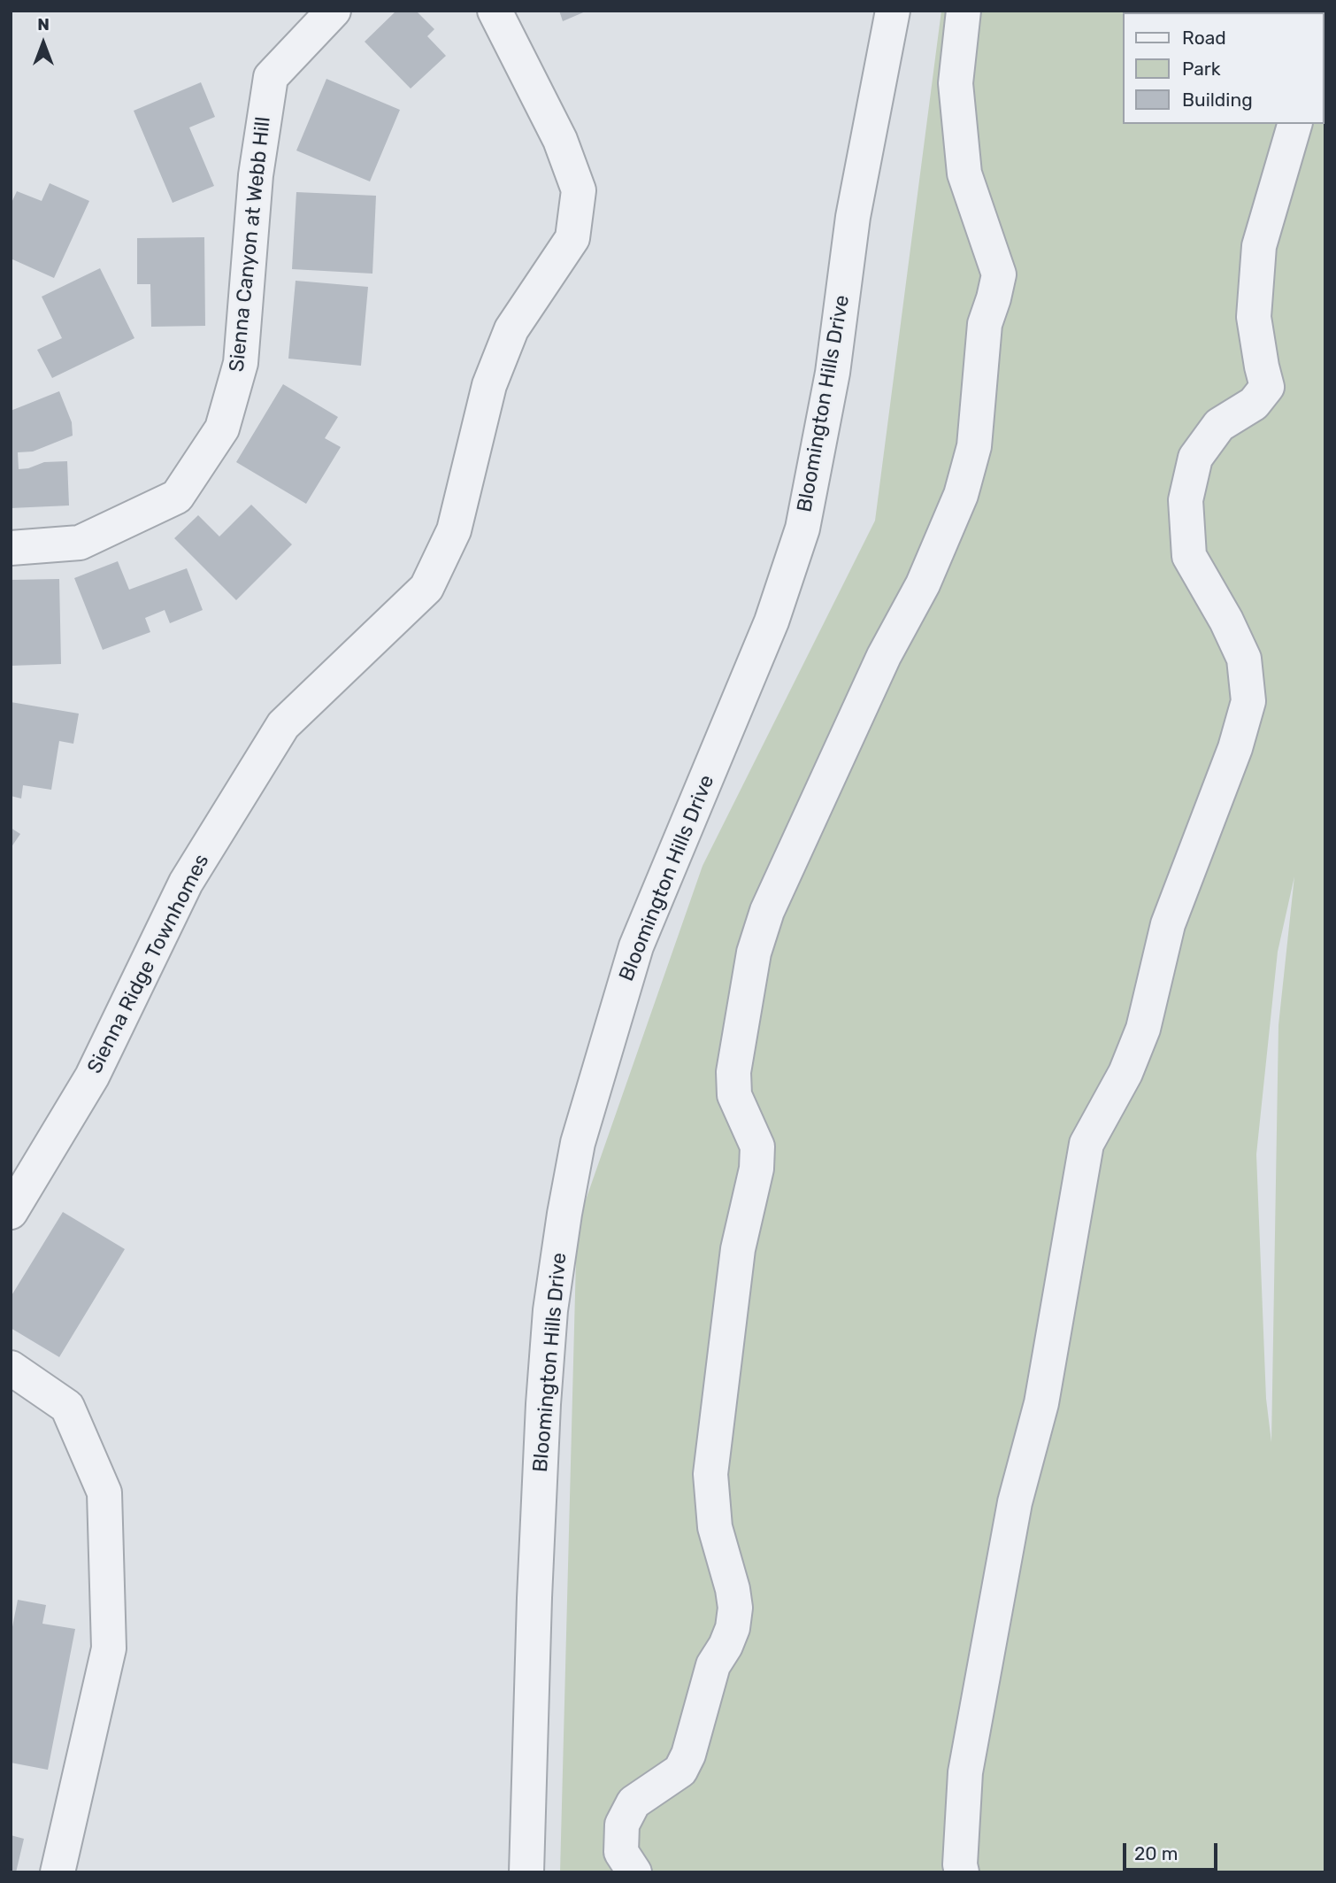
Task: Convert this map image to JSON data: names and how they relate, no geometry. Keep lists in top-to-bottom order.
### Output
{
  "streets": {
    "street": ["Sienna Canyon at Webb Hill", "Bloomington Hills Drive", "Sienna Ridge Townhomes"]
  },
  "legend": ["Road", "Park", "Building"],
  "scale_bar": "20 m",
  "north": "top"
}
